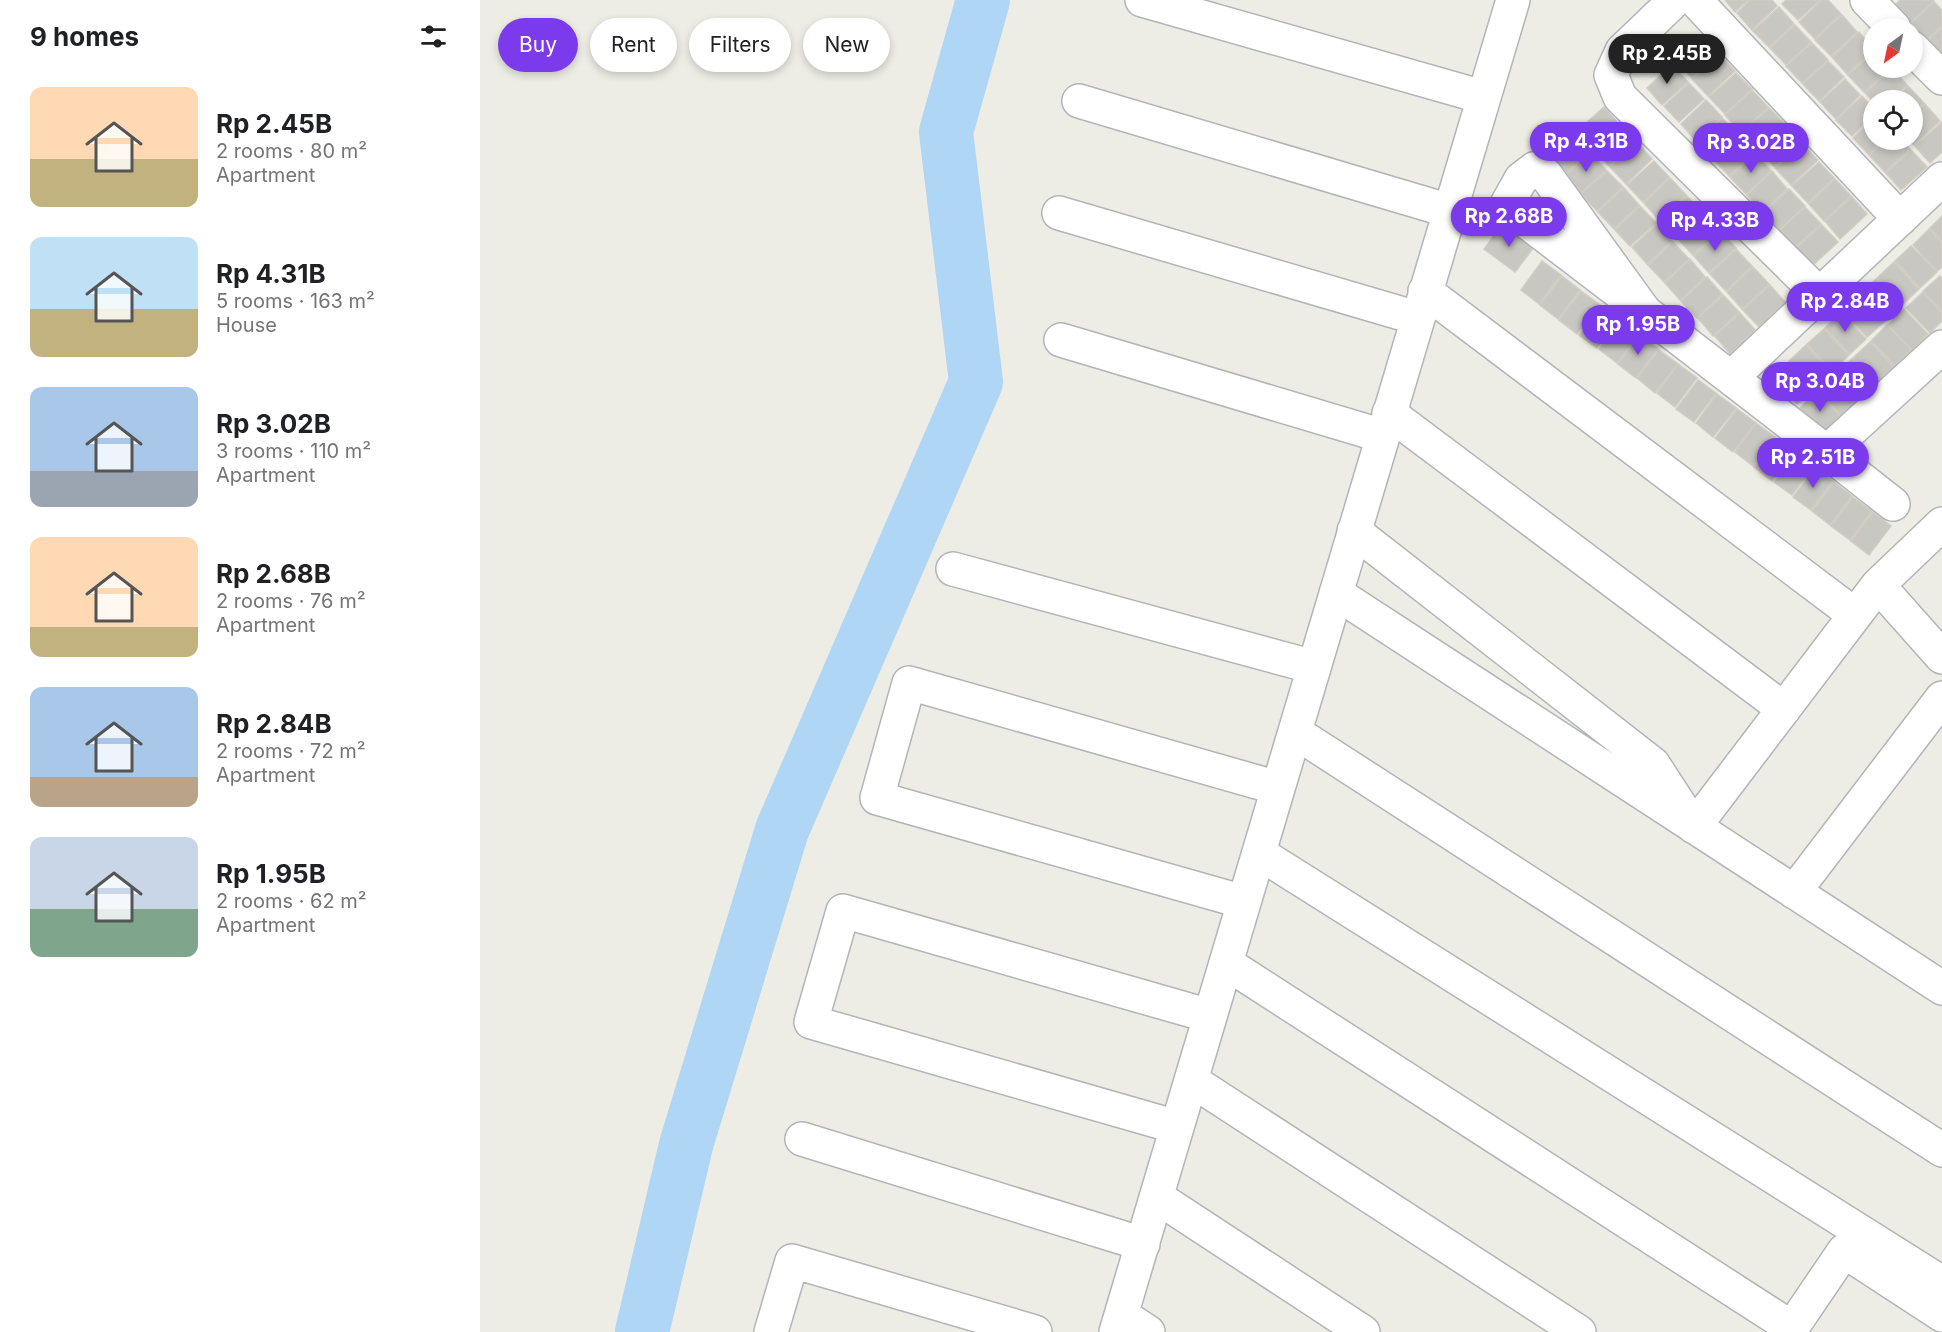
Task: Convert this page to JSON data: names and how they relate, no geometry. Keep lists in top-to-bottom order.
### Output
{
  "north": "bottom left",
  "page": {
    "heading": "9 homes",
    "chip": [
      "Buy",
      "Rent",
      "Filters",
      "New"
    ],
    "price": [
      "Rp 2.45B",
      "Rp 4.31B",
      "Rp 3.02B",
      "Rp 2.68B",
      "Rp 4.33B",
      "Rp 2.84B",
      "Rp 1.95B",
      "Rp 3.04B",
      "Rp 2.51B"
    ],
    "list": [
      {
        "name": "Rp 2.45B",
        "note": "2 rooms · 80 m² · Apartment"
      },
      {
        "name": "Rp 4.31B",
        "note": "5 rooms · 163 m² · House"
      },
      {
        "name": "Rp 3.02B",
        "note": "3 rooms · 110 m² · Apartment"
      },
      {
        "name": "Rp 2.68B",
        "note": "2 rooms · 76 m² · Apartment"
      },
      {
        "name": "Rp 2.84B",
        "note": "2 rooms · 72 m² · Apartment"
      },
      {
        "name": "Rp 1.95B",
        "note": "2 rooms · 62 m² · Apartment"
      }
    ]
  }
}
